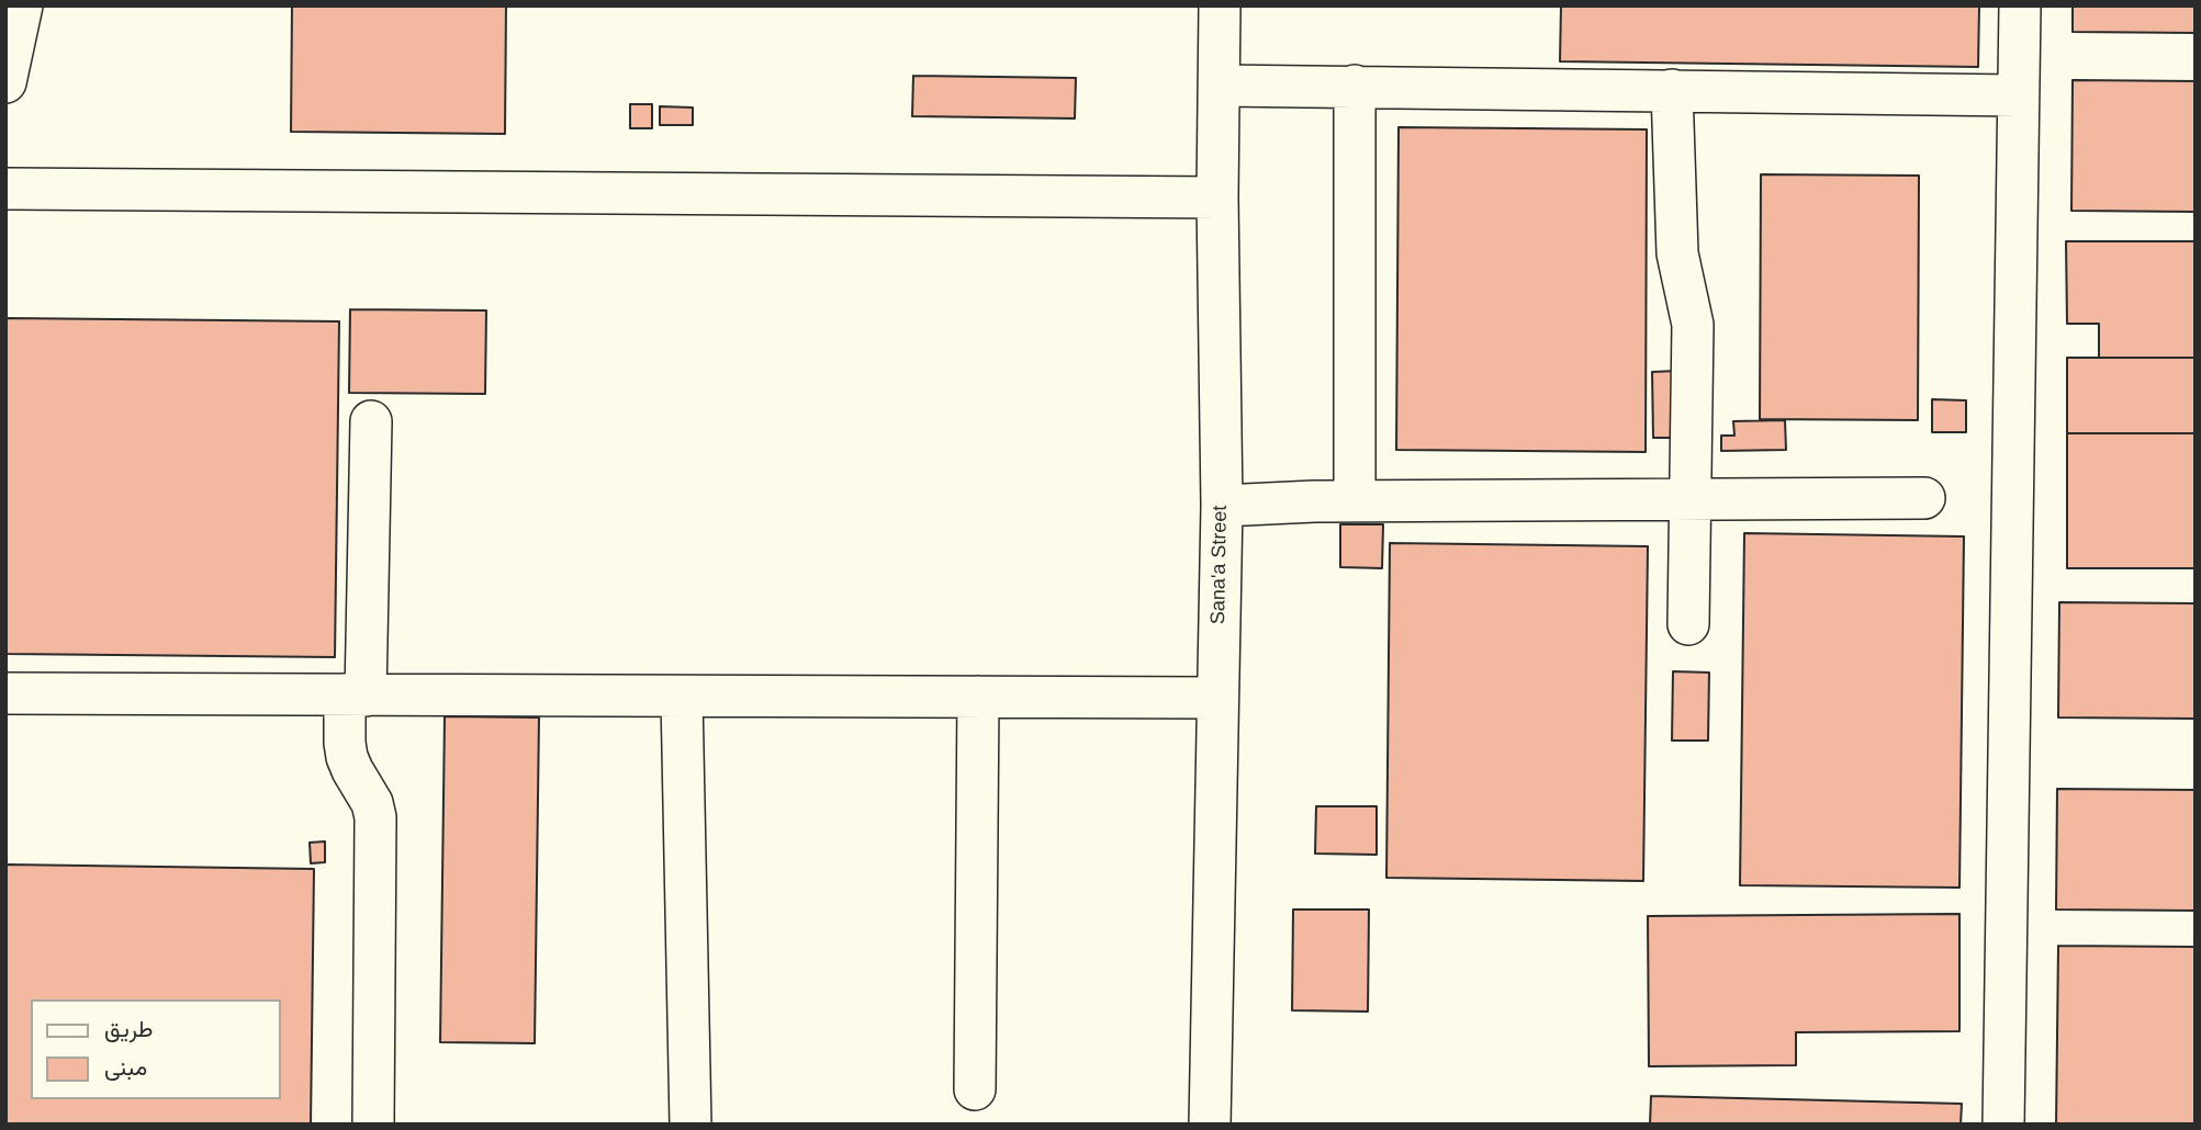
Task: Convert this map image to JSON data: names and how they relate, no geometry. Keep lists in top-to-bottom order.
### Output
{
  "streets": {
    "street": ["Sana'a Street"]
  },
  "legend": ["طريق", "مبنى"]
}
